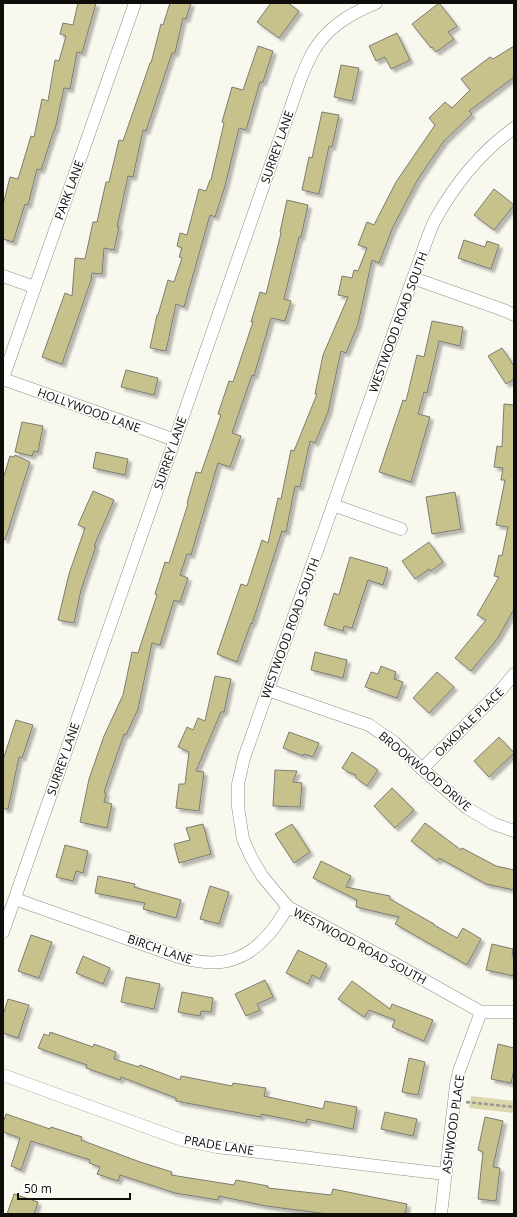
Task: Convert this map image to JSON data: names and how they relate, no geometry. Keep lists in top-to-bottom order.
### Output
{
  "streets": {
    "street": [
      "SURREY LANE",
      "PARK LANE",
      "WESTWOOD ROAD SOUTH",
      "HOLLYWOOD LANE",
      "OAKDALE PLACE",
      "BROOKWOOD DRIVE",
      "BIRCH LANE",
      "ASHWOOD PLACE",
      "PRADE LANE"
    ]
  },
  "crossings": [
    ["SURREY LANE", "HOLLYWOOD LANE"],
    ["SURREY LANE", "BIRCH LANE"],
    ["PARK LANE", "HOLLYWOOD LANE"],
    ["WESTWOOD ROAD SOUTH", "BROOKWOOD DRIVE"],
    ["WESTWOOD ROAD SOUTH", "BIRCH LANE"],
    ["WESTWOOD ROAD SOUTH", "ASHWOOD PLACE"],
    ["OAKDALE PLACE", "BROOKWOOD DRIVE"],
    ["ASHWOOD PLACE", "PRADE LANE"]
  ],
  "scale_bar": "50 m"
}
